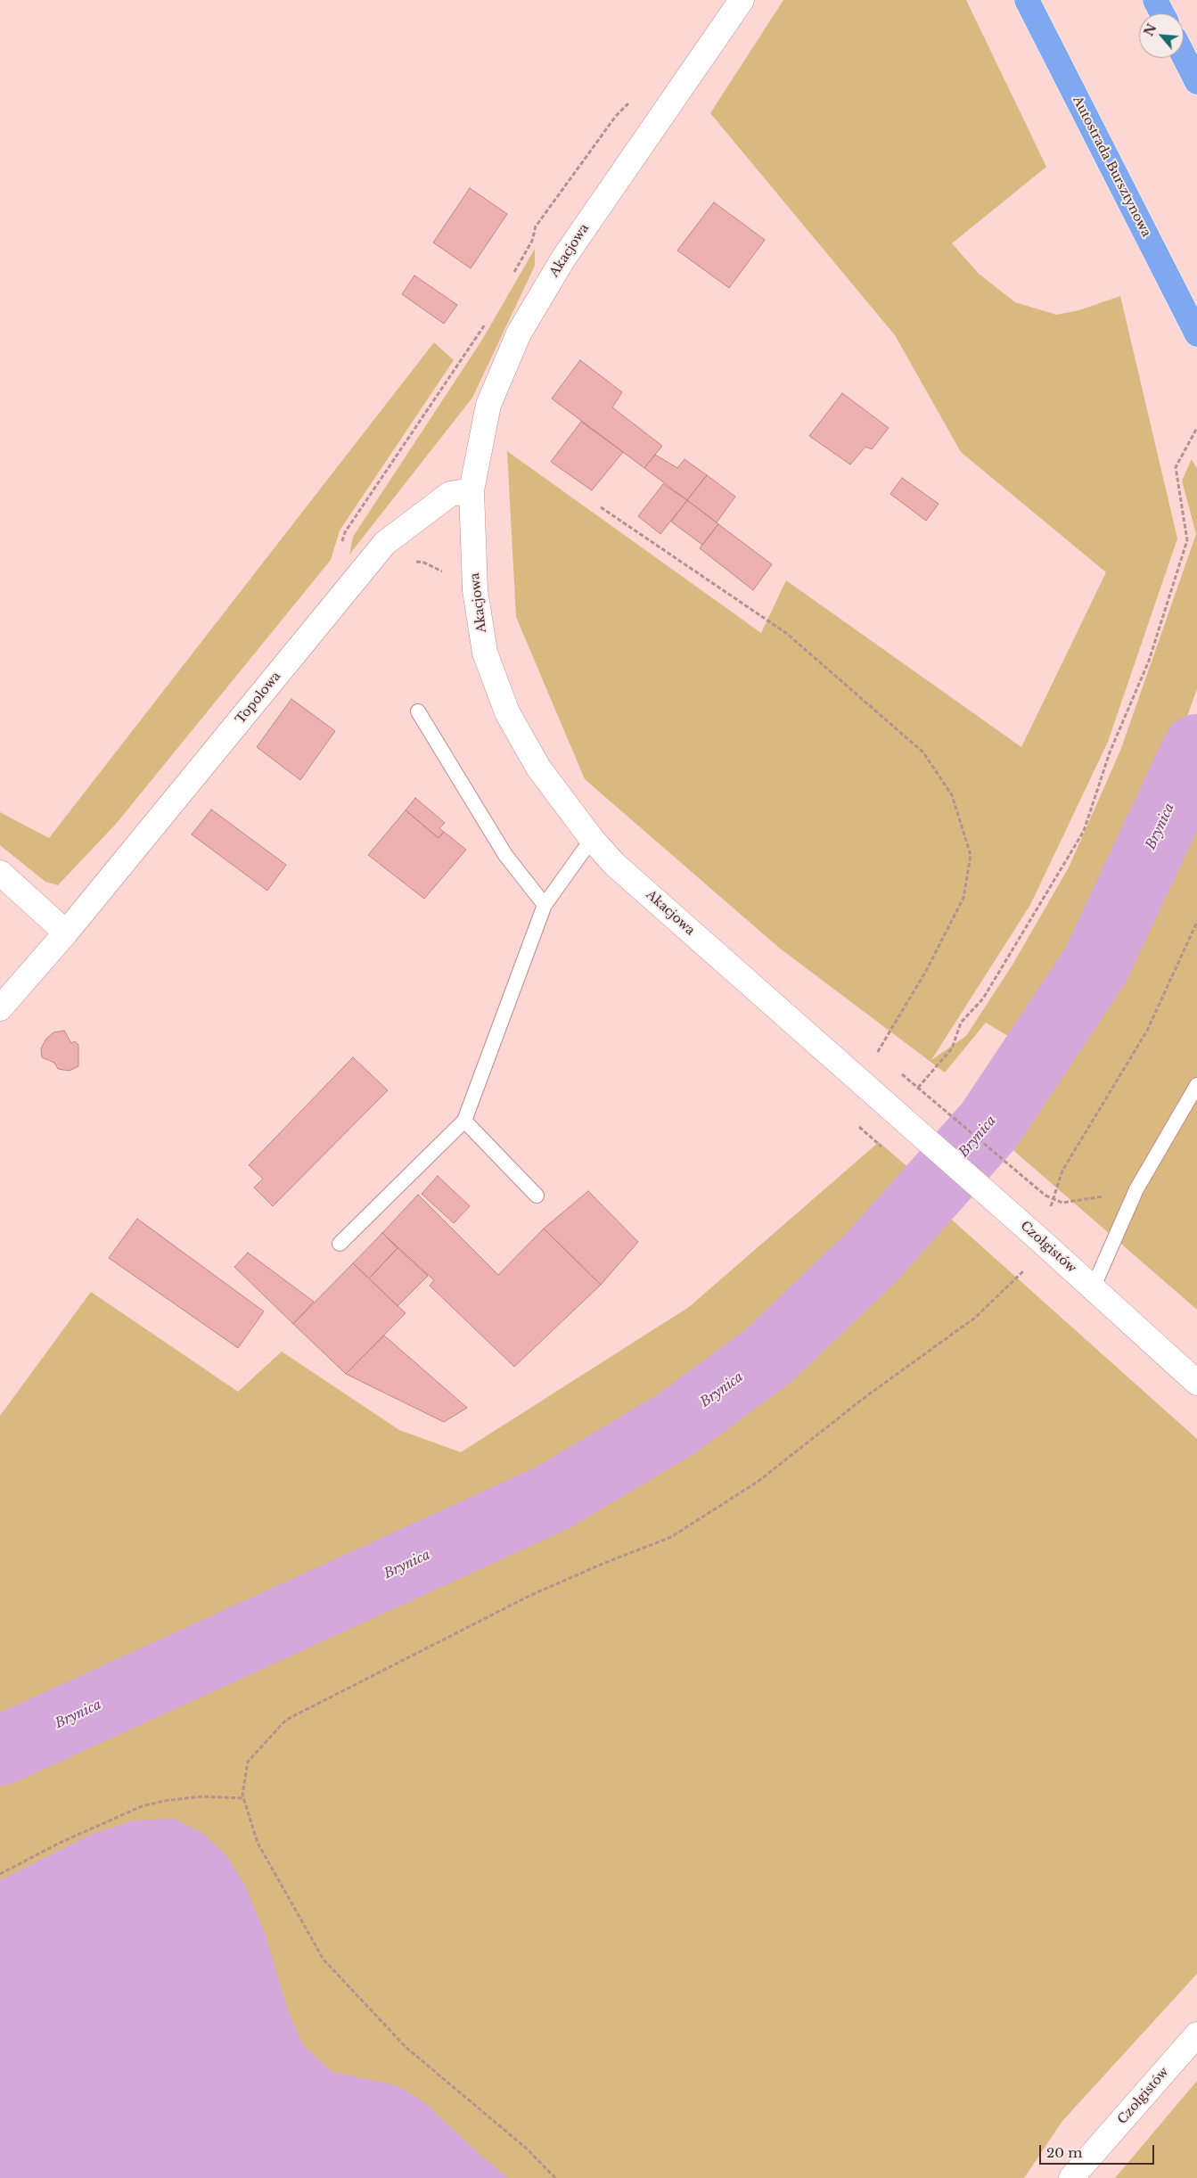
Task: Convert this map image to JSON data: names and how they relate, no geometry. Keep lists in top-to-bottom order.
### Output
{
  "streets": {
    "highway": ["Autostrada Bursztynowa"],
    "street": ["Akacjowa", "Topolowa", "Czołgistów"]
  },
  "crossings": [
    ["Akacjowa", "Topolowa"],
    ["Akacjowa", "Czołgistów"]
  ],
  "water": ["Brynica"],
  "scale_bar": "20 m",
  "north": "top left"
}
